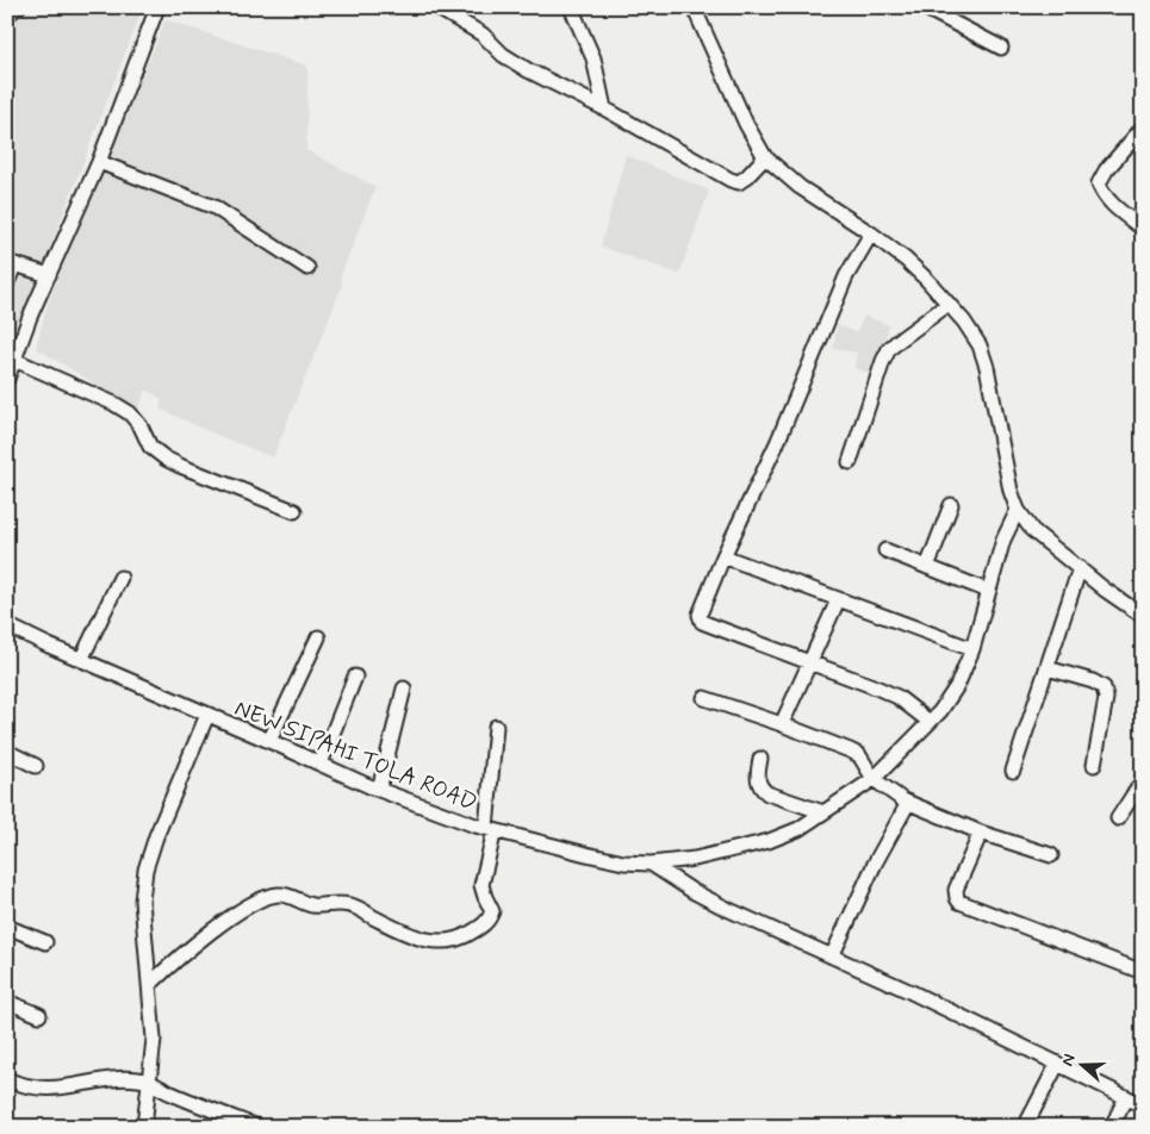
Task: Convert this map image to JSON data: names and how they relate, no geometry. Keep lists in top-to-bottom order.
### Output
{
  "streets": {
    "street": ["NEW SIPAHI TOLA ROAD"]
  },
  "north": "left"
}
